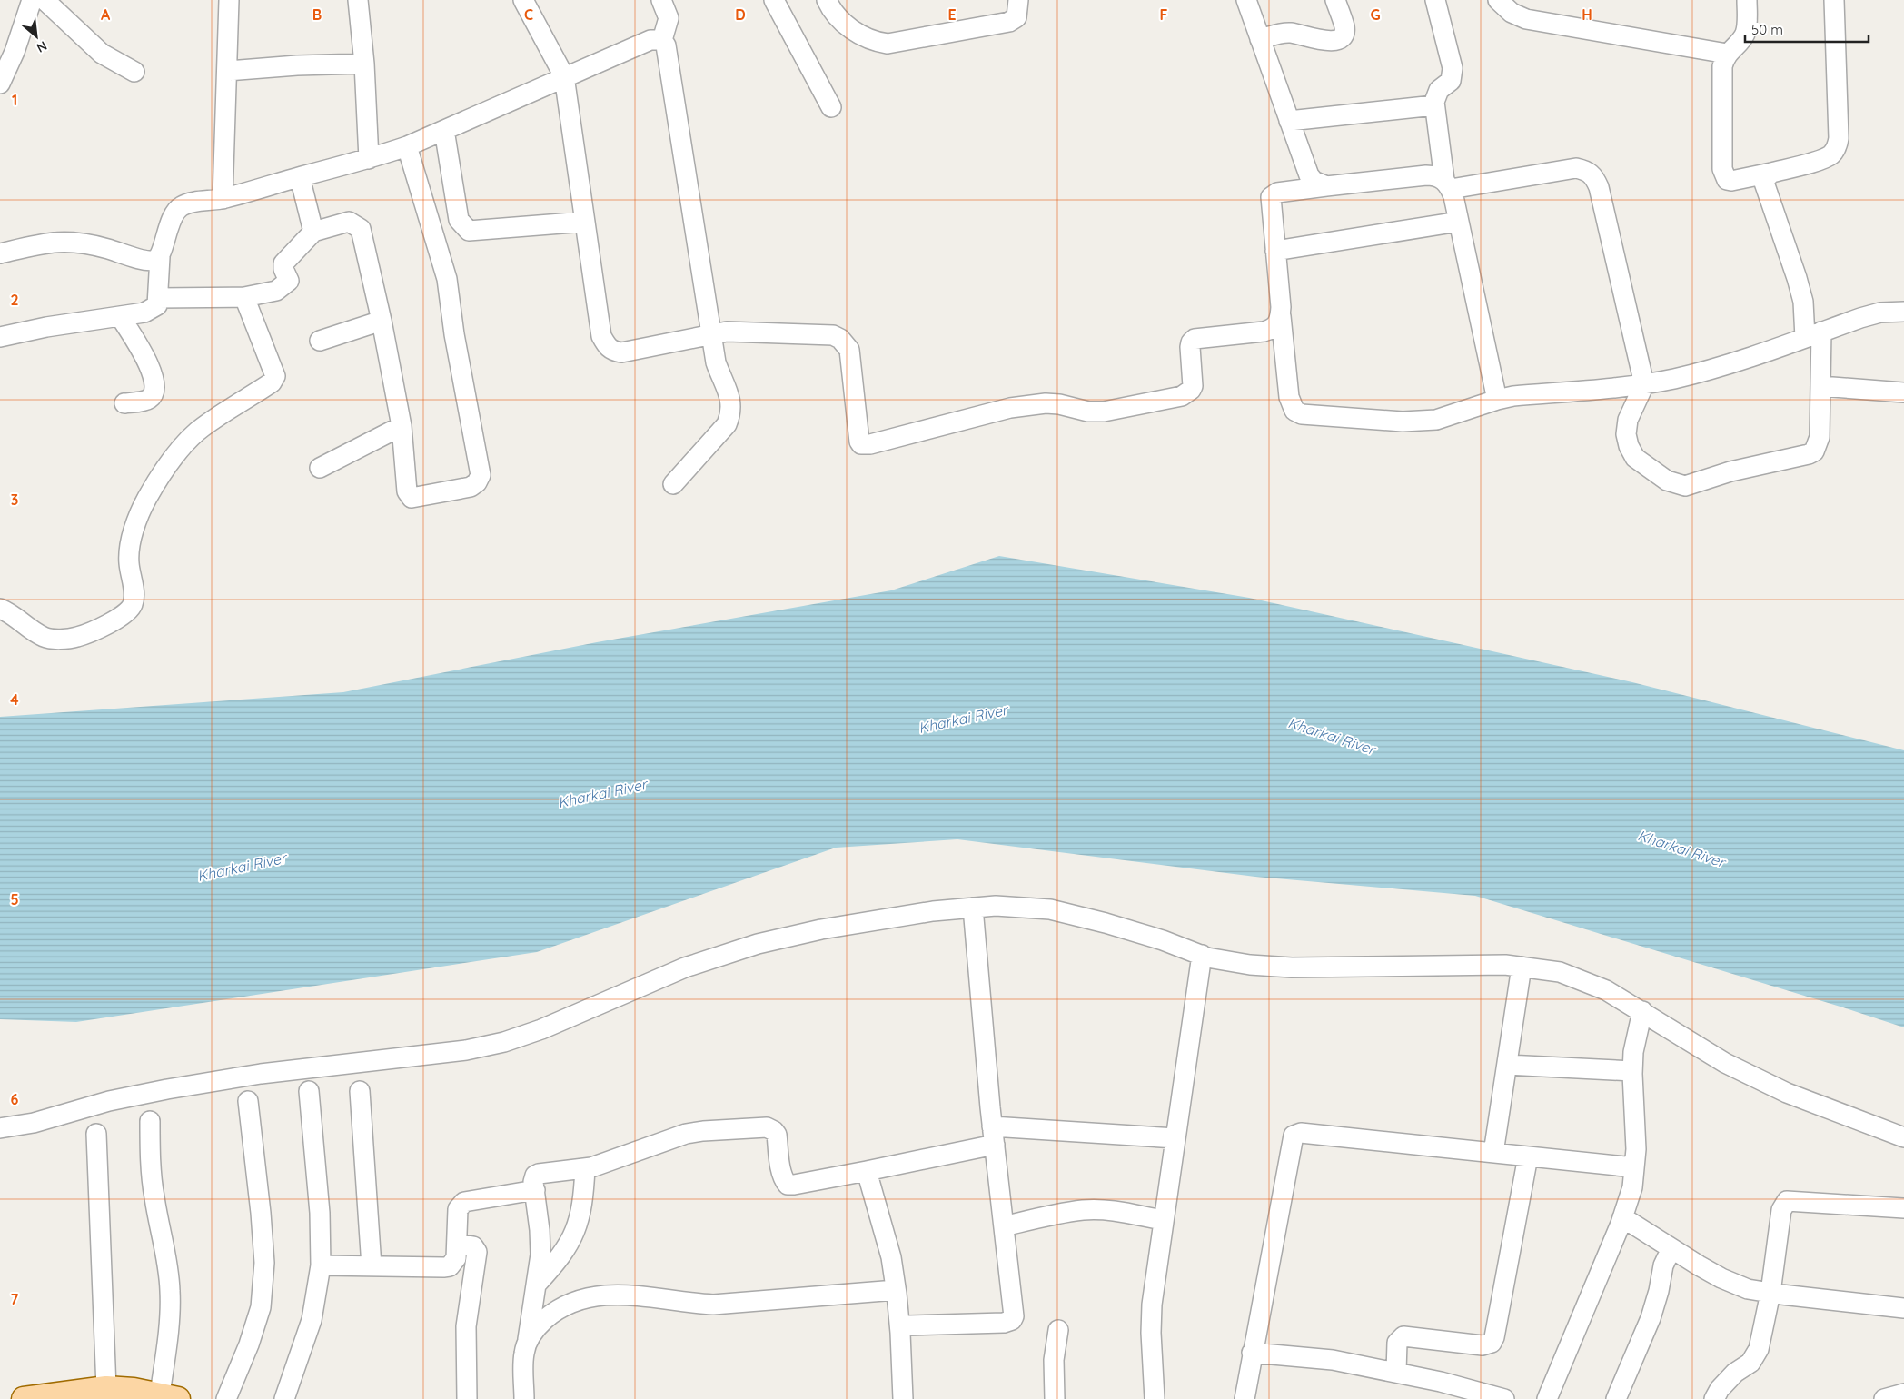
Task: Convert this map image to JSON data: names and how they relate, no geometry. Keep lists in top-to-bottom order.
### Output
{
  "water": ["Kharkai River"],
  "scale_bar": "50 m",
  "north": "bottom right",
  "grid": {
    "columns": [
      "A",
      "B",
      "C",
      "D",
      "E",
      "F",
      "G",
      "H"
    ],
    "rows": [
      "1",
      "2",
      "3",
      "4",
      "5",
      "6",
      "7"
    ]
  }
}
